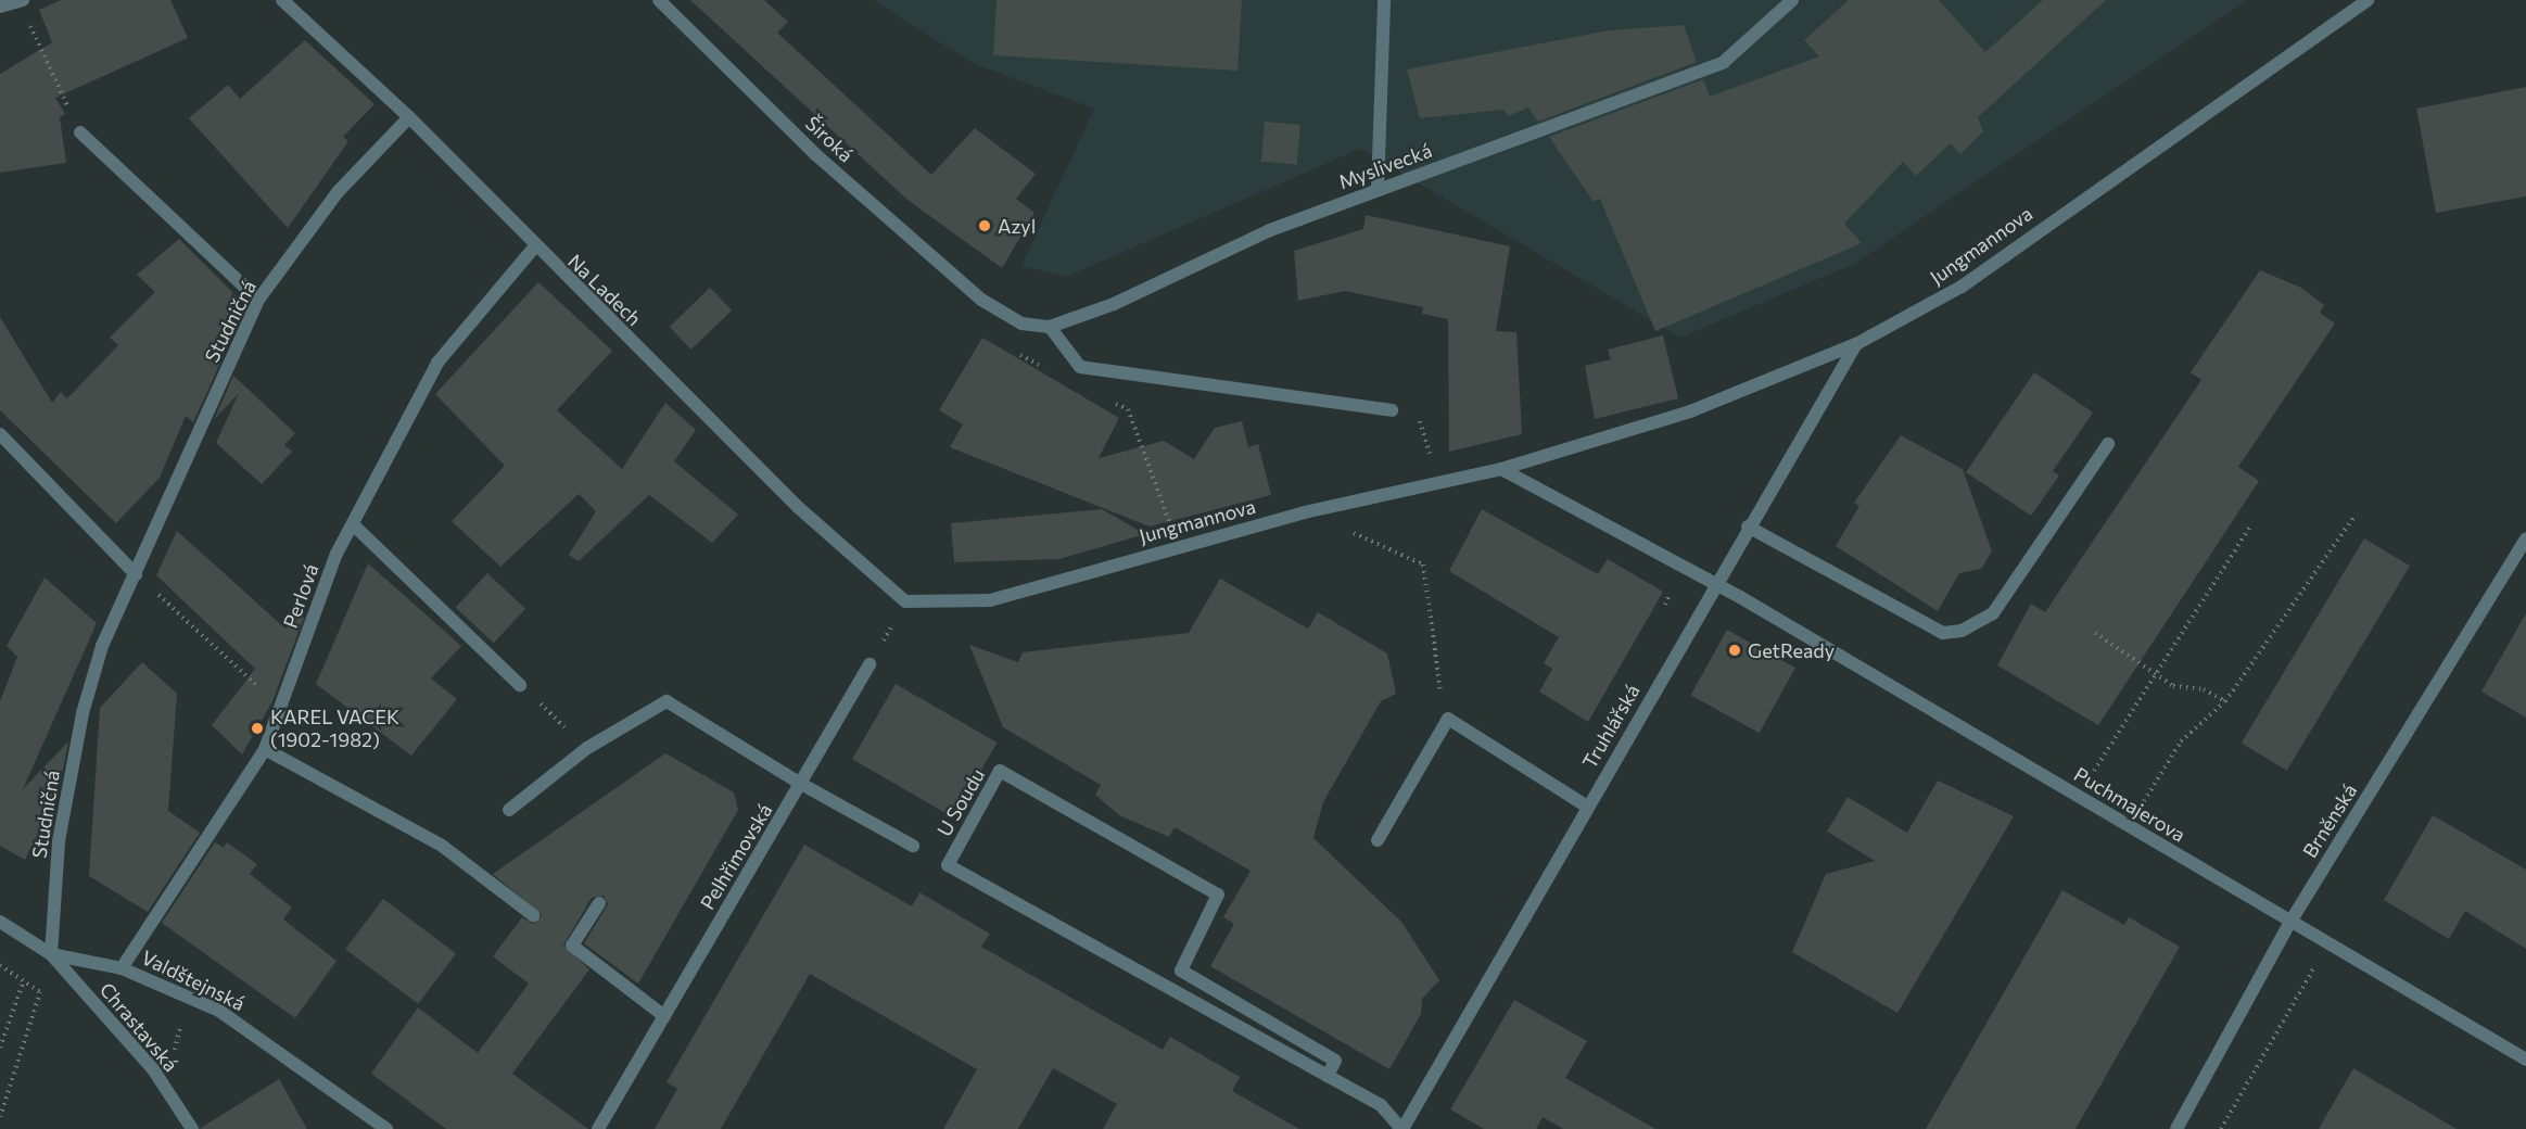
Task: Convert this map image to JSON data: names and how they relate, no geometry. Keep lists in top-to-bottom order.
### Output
{
  "streets": {
    "street": [
      "Široká",
      "Myslivecká",
      "Jungmannova",
      "Na Ladech",
      "Studničná",
      "Perlová",
      "Truhlářská",
      "U Soudu",
      "Puchmajerova",
      "Brněnská",
      "Pelhřimovská",
      "Valdštejnská",
      "Chrastavská"
    ]
  },
  "crossings": [
    ["Široká", "Myslivecká"],
    ["Jungmannova", "Na Ladech"],
    ["Jungmannova", "Truhlářská"],
    ["Na Ladech", "Studničná"],
    ["Na Ladech", "Perlová"],
    ["Studničná", "Valdštejnská"],
    ["Studničná", "Chrastavská"],
    ["Perlová", "Valdštejnská"],
    ["Truhlářská", "U Soudu"],
    ["Truhlářská", "Puchmajerova"],
    ["U Soudu", "Pelhřimovská"],
    ["Puchmajerova", "Brněnská"],
    ["Valdštejnská", "Chrastavská"]
  ],
  "places": ["Azyl", "GetReady", "KAREL VACEK (1902-1982)"]
}
